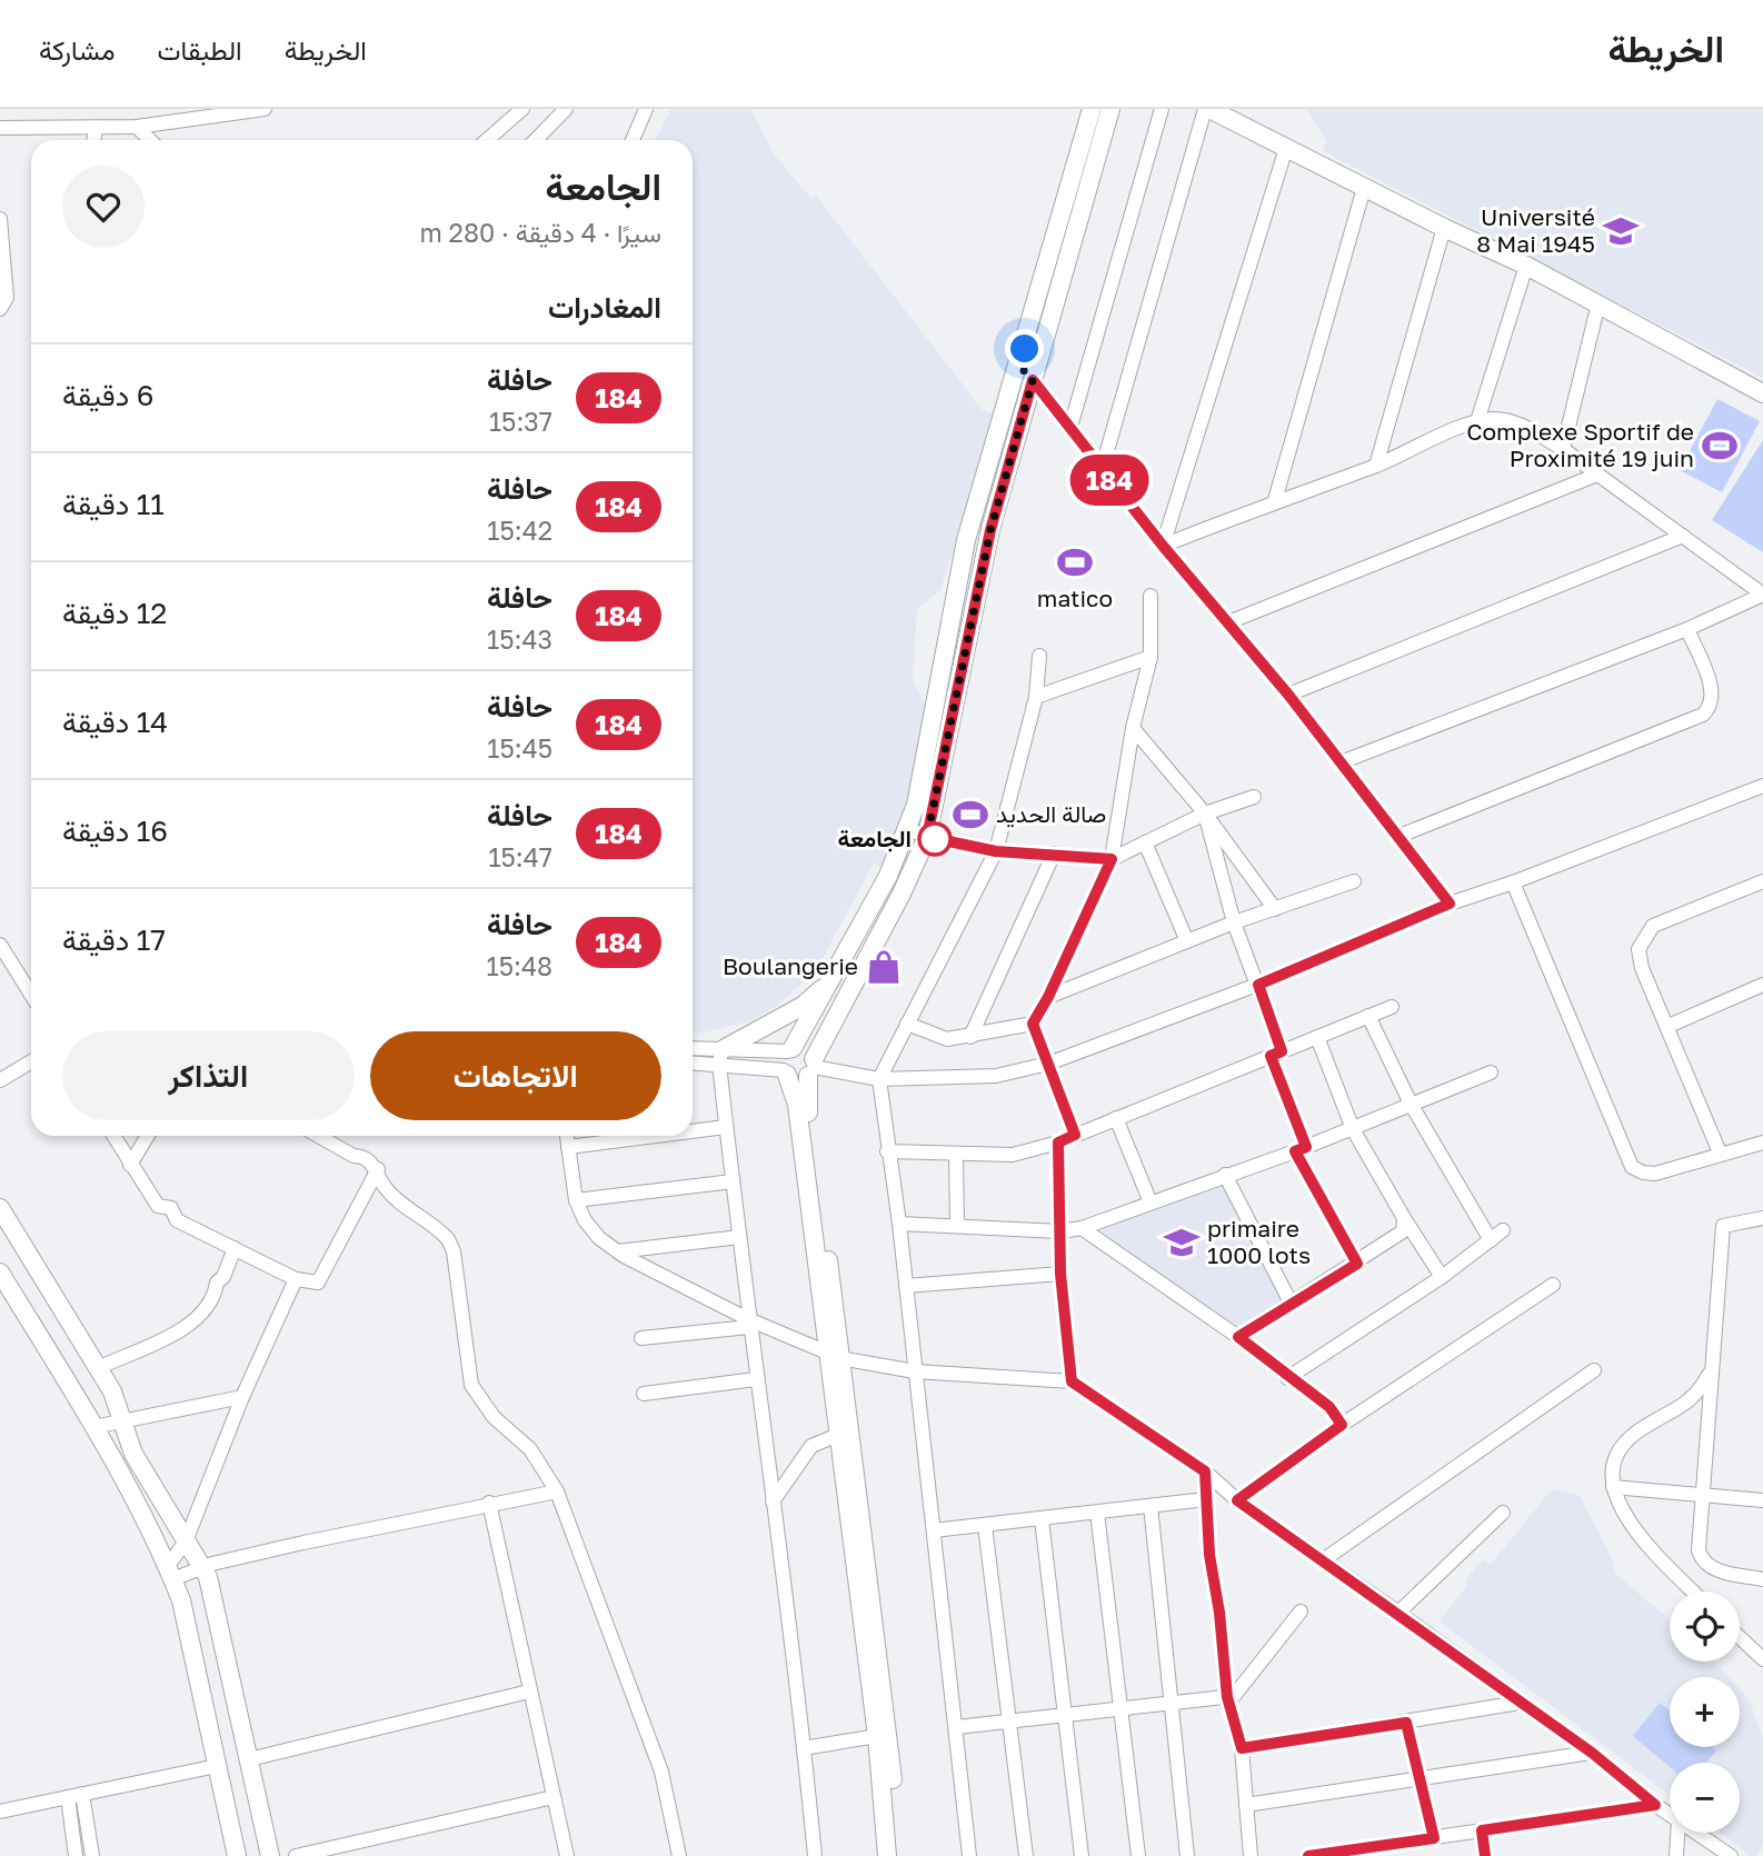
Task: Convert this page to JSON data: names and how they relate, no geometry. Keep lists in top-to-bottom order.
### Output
{
  "places": {
    "school or university": ["Université 8 Mai 1945", "primaire 1000 lots"],
    "sports": ["Complexe Sportif de Proximité 19 juin", "matico", "صالة الحديد"],
    "other": ["الجامعة"],
    "shop": ["Boulangerie"]
  },
  "lines": ["bus line 184"],
  "page": {
    "header": "الخريطة",
    "nav": ["الخريطة", "الطبقات", "مشاركة"],
    "on_map": "184",
    "heading": [
      ["الجامعة", "سيرًا · 4 دقيقة · 280 m"],
      "المغادرات"
    ],
    "list": [
      {
        "mark": "184",
        "name": "حافلة",
        "note": "15:37",
        "value": "6 دقيقة"
      },
      {
        "mark": "184",
        "name": "حافلة",
        "note": "15:42",
        "value": "11 دقيقة"
      },
      {
        "mark": "184",
        "name": "حافلة",
        "note": "15:43",
        "value": "12 دقيقة"
      },
      {
        "mark": "184",
        "name": "حافلة",
        "note": "15:45",
        "value": "14 دقيقة"
      },
      {
        "mark": "184",
        "name": "حافلة",
        "note": "15:47",
        "value": "16 دقيقة"
      },
      {
        "mark": "184",
        "name": "حافلة",
        "note": "15:48",
        "value": "17 دقيقة"
      }
    ],
    "buttons": ["الاتجاهات", "التذاكر"],
    "map_buttons": ["+", "−"]
  }
}
